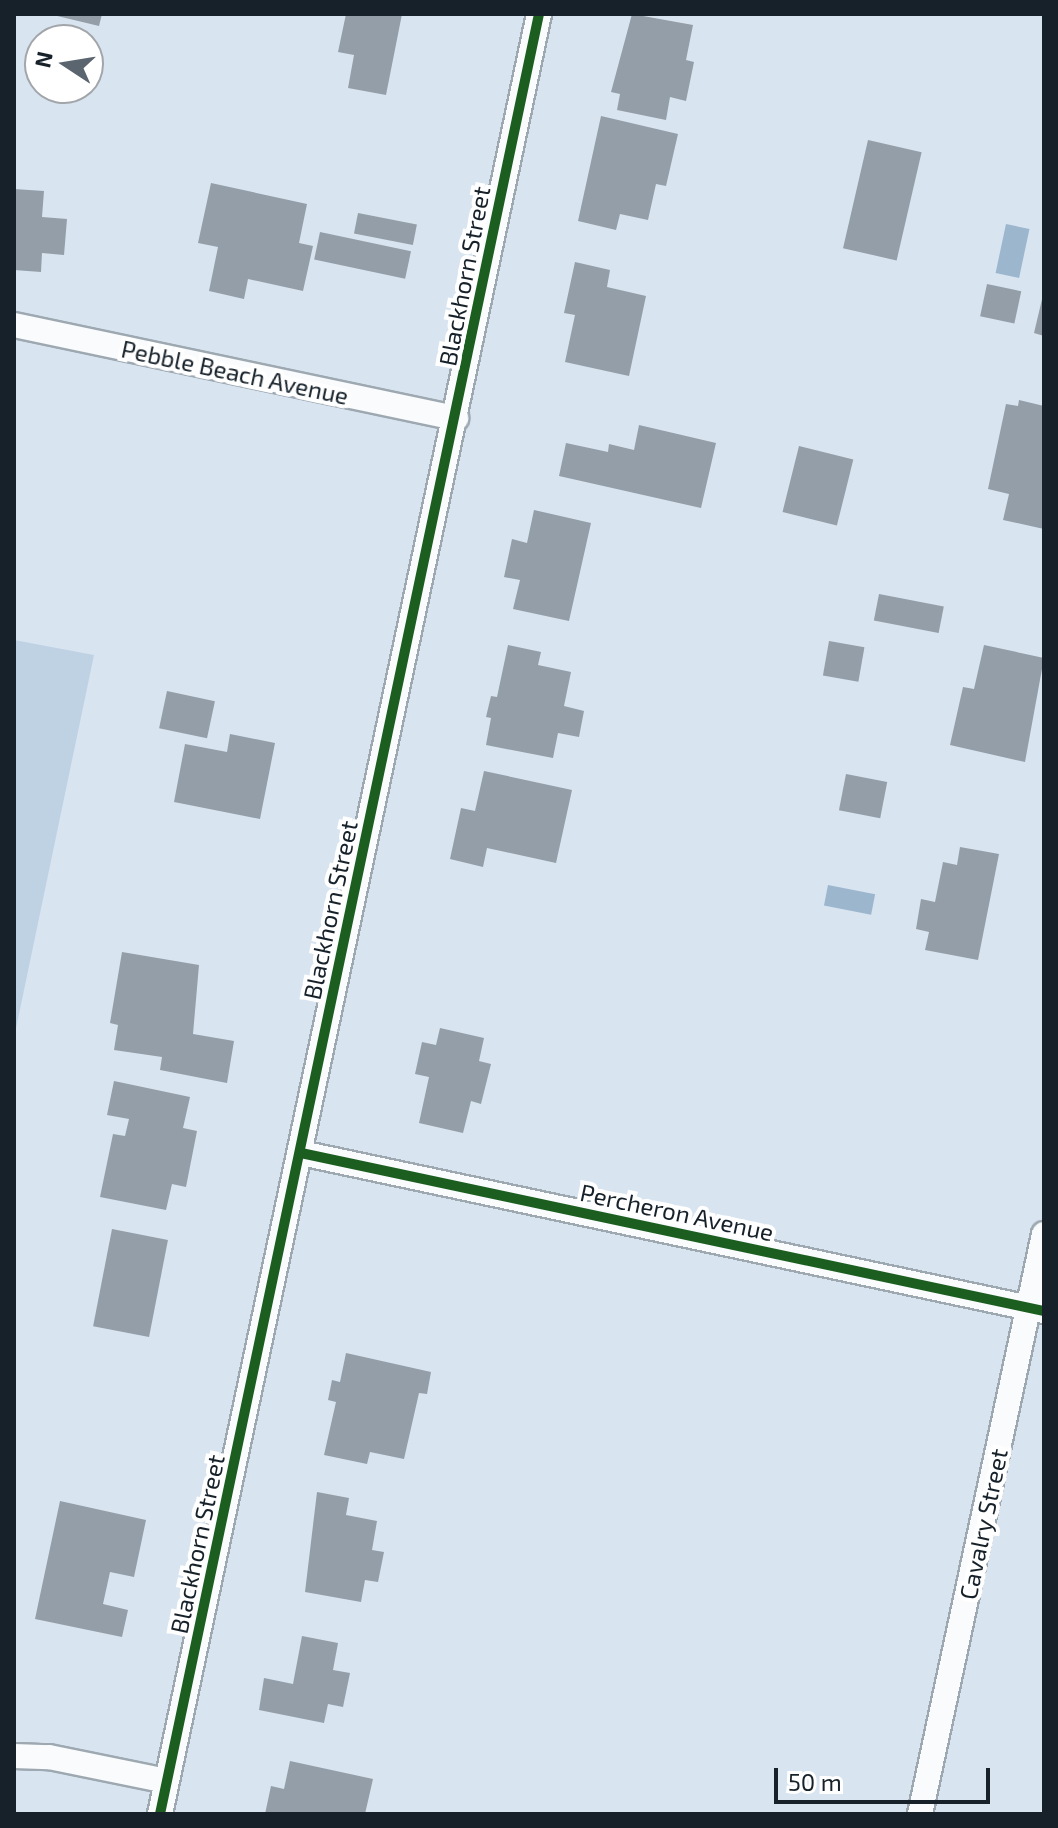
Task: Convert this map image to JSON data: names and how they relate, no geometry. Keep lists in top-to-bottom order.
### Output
{
  "streets": {
    "street": [
      "Blackhorn Street",
      "Pebble Beach Avenue",
      "Percheron Avenue",
      "Cavalry Street"
    ]
  },
  "crossings": [
    ["Blackhorn Street", "Pebble Beach Avenue"],
    ["Blackhorn Street", "Percheron Avenue"],
    ["Percheron Avenue", "Cavalry Street"]
  ],
  "scale_bar": "50 m",
  "north": "left"
}
